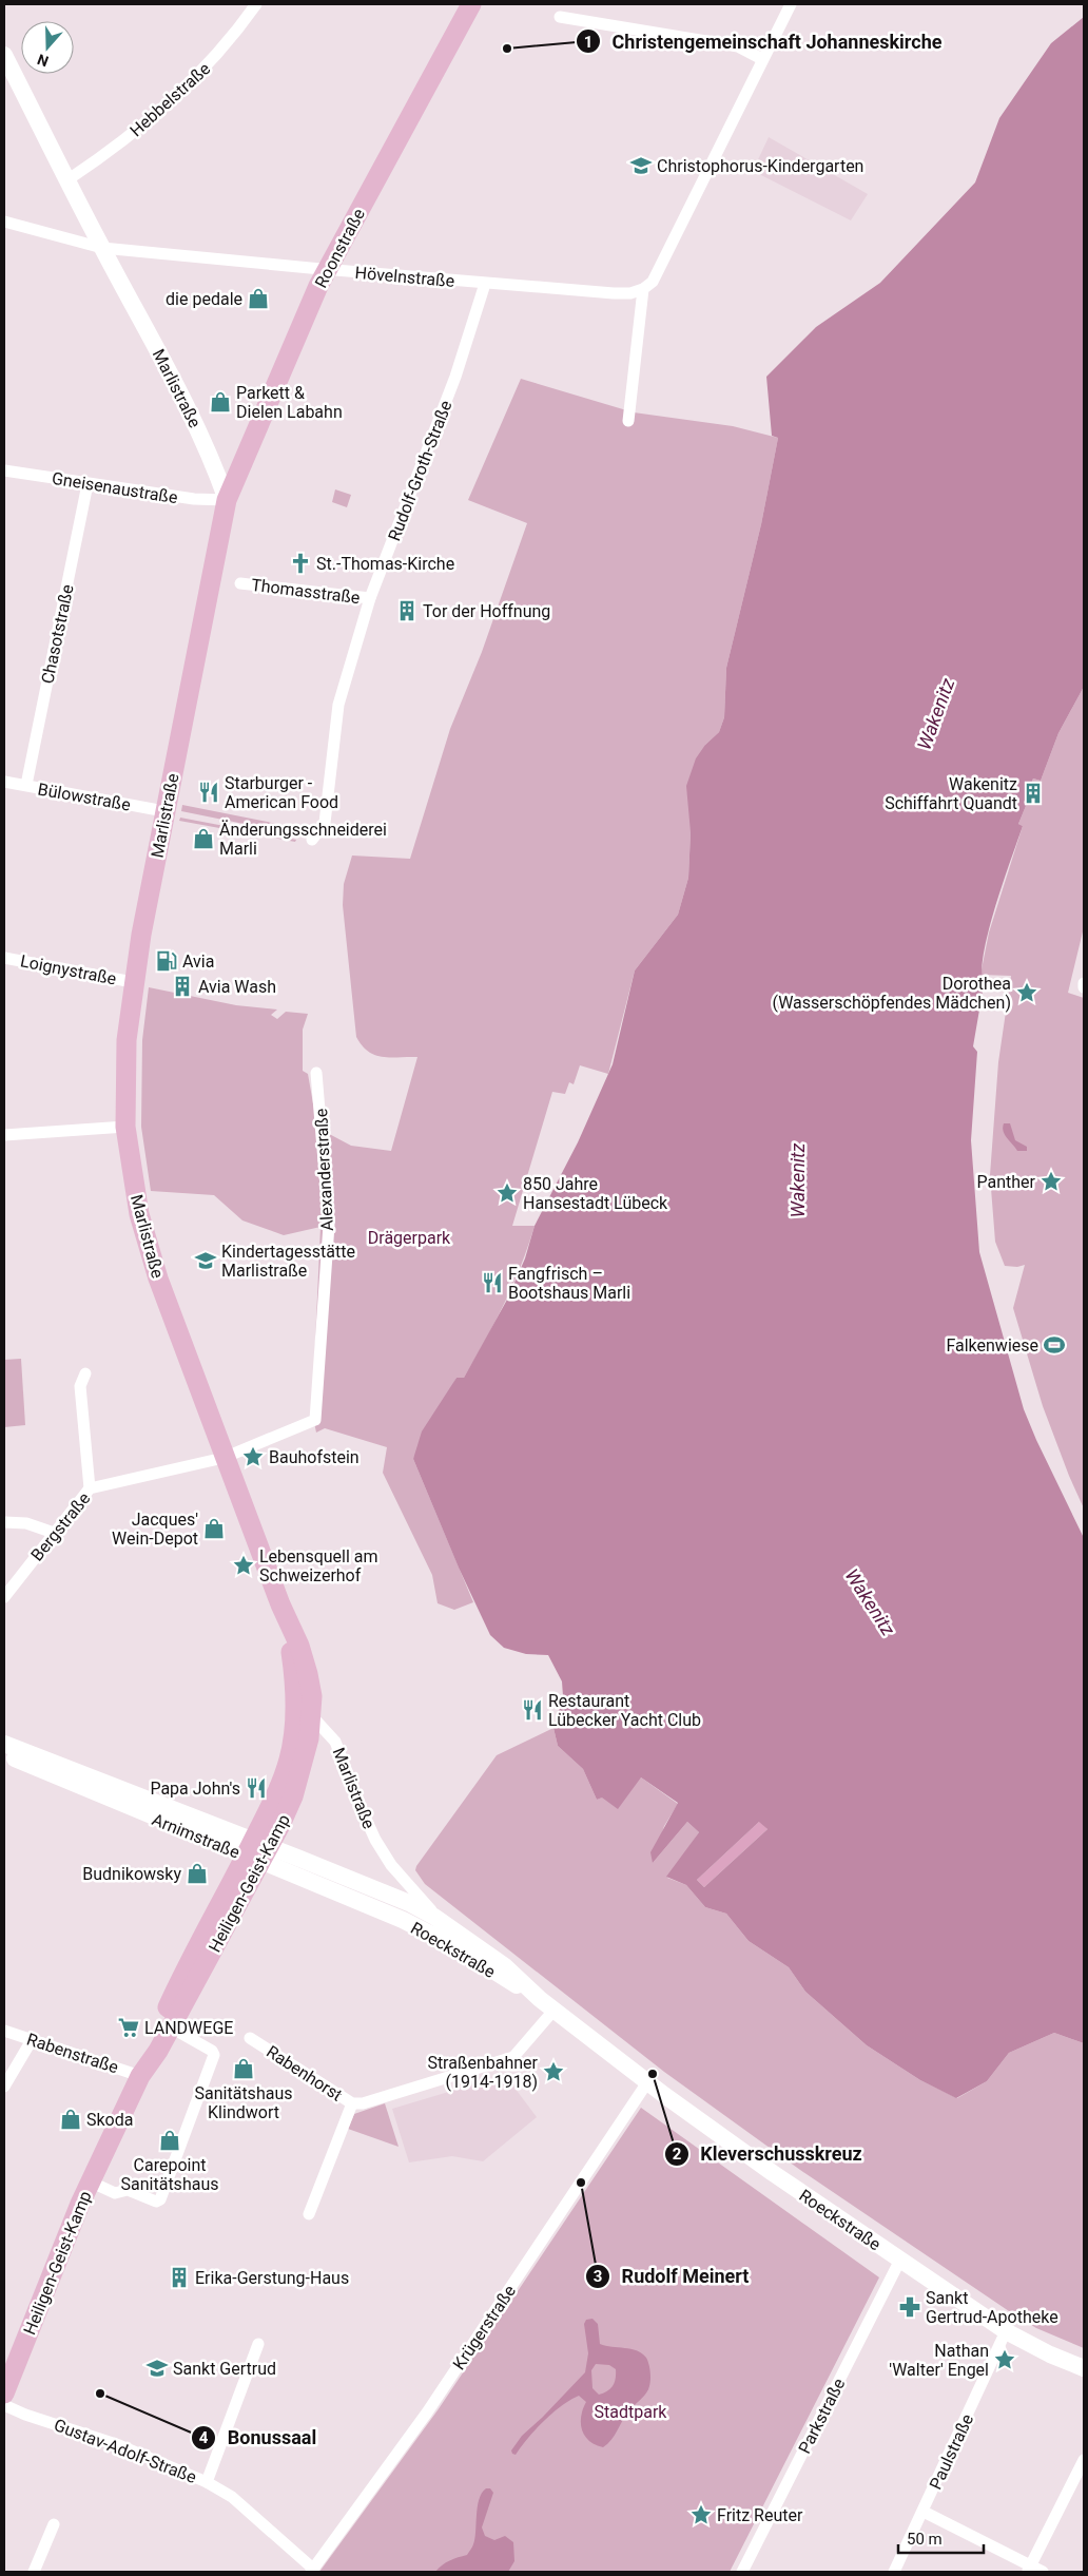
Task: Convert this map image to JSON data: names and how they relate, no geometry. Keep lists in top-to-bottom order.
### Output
{
  "streets": {
    "main road": [
      "Roonstraße",
      "Marlistraße",
      "Arnimstraße",
      "Heiligen-Geist-Kamp",
      "Roeckstraße"
    ],
    "street": [
      "Hebbelstraße",
      "Hövelnstraße",
      "Rudolf-Groth-Straße",
      "Gneisenaustraße",
      "Thomasstraße",
      "Chasotstraße",
      "Bülowstraße",
      "Loignystraße",
      "Alexanderstraße",
      "Bergstraße",
      "Rabenstraße",
      "Rabenhorst",
      "Krügerstraße",
      "Parkstraße",
      "Gustav-Adolf-Straße",
      "Paulstraße"
    ]
  },
  "crossings": [
    ["Hebbelstraße", "Marlistraße"],
    ["Roonstraße", "Hövelnstraße"],
    ["Roonstraße", "Marlistraße"],
    ["Roonstraße", "Gneisenaustraße"],
    ["Hövelnstraße", "Marlistraße"],
    ["Hövelnstraße", "Rudolf-Groth-Straße"],
    ["Marlistraße", "Gneisenaustraße"],
    ["Marlistraße", "Bülowstraße"],
    ["Marlistraße", "Loignystraße"],
    ["Marlistraße", "Alexanderstraße"],
    ["Marlistraße", "Bergstraße"],
    ["Marlistraße", "Heiligen-Geist-Kamp"],
    ["Marlistraße", "Roeckstraße"],
    ["Rudolf-Groth-Straße", "Thomasstraße"],
    ["Gneisenaustraße", "Chasotstraße"],
    ["Chasotstraße", "Bülowstraße"],
    ["Alexanderstraße", "Bergstraße"],
    ["Arnimstraße", "Heiligen-Geist-Kamp"],
    ["Arnimstraße", "Roeckstraße"],
    ["Heiligen-Geist-Kamp", "Rabenstraße"],
    ["Roeckstraße", "Rabenhorst"],
    ["Roeckstraße", "Krügerstraße"],
    ["Roeckstraße", "Parkstraße"],
    ["Roeckstraße", "Paulstraße"],
    ["Krügerstraße", "Gustav-Adolf-Straße"]
  ],
  "water": ["Wakenitz"],
  "parks": ["Drägerpark", "Stadtpark"],
  "places": {
    "other": [
      "Christengemeinschaft Johanneskirche",
      "Kleverschusskreuz",
      "Rudolf Meinert",
      "Bonussaal"
    ],
    "school or university": ["Christophorus-Kindergarten", "Kindertagesstätte Marlistraße", "Sankt Gertrud"],
    "shop": [
      "die pedale",
      "Parkett & Dielen Labahn",
      "Änderungsschneiderei Marli",
      "Jacques' Wein-Depot",
      "Budnikowsky",
      "Sanitätshaus Klindwort",
      "Skoda",
      "Carepoint Sanitätshaus"
    ],
    "church": ["St.-Thomas-Kirche"],
    "building": [
      "Tor der Hoffnung",
      "Wakenitz Schiffahrt Quandt",
      "Avia Wash",
      "Erika-Gerstung-Haus"
    ],
    "restaurant": [
      "Starburger - American Food",
      "Fangfrisch – Bootshaus Marli",
      "Restaurant Lübecker Yacht Club",
      "Papa John's"
    ],
    "fuel station": ["Avia"],
    "place": [
      "Dorothea (Wasserschöpfendes Mädchen)",
      "Panther",
      "850 Jahre Hansestadt Lübeck",
      "Bauhofstein",
      "Lebensquell am Schweizerhof",
      "Straßenbahner (1914-1918)",
      "Nathan 'Walter' Engel",
      "Fritz Reuter"
    ],
    "sports": ["Falkenwiese"],
    "supermarket": ["LANDWEGE"],
    "pharmacy": ["Sankt Gertrud-Apotheke"]
  },
  "scale_bar": "50 m",
  "north": "bottom"
}
